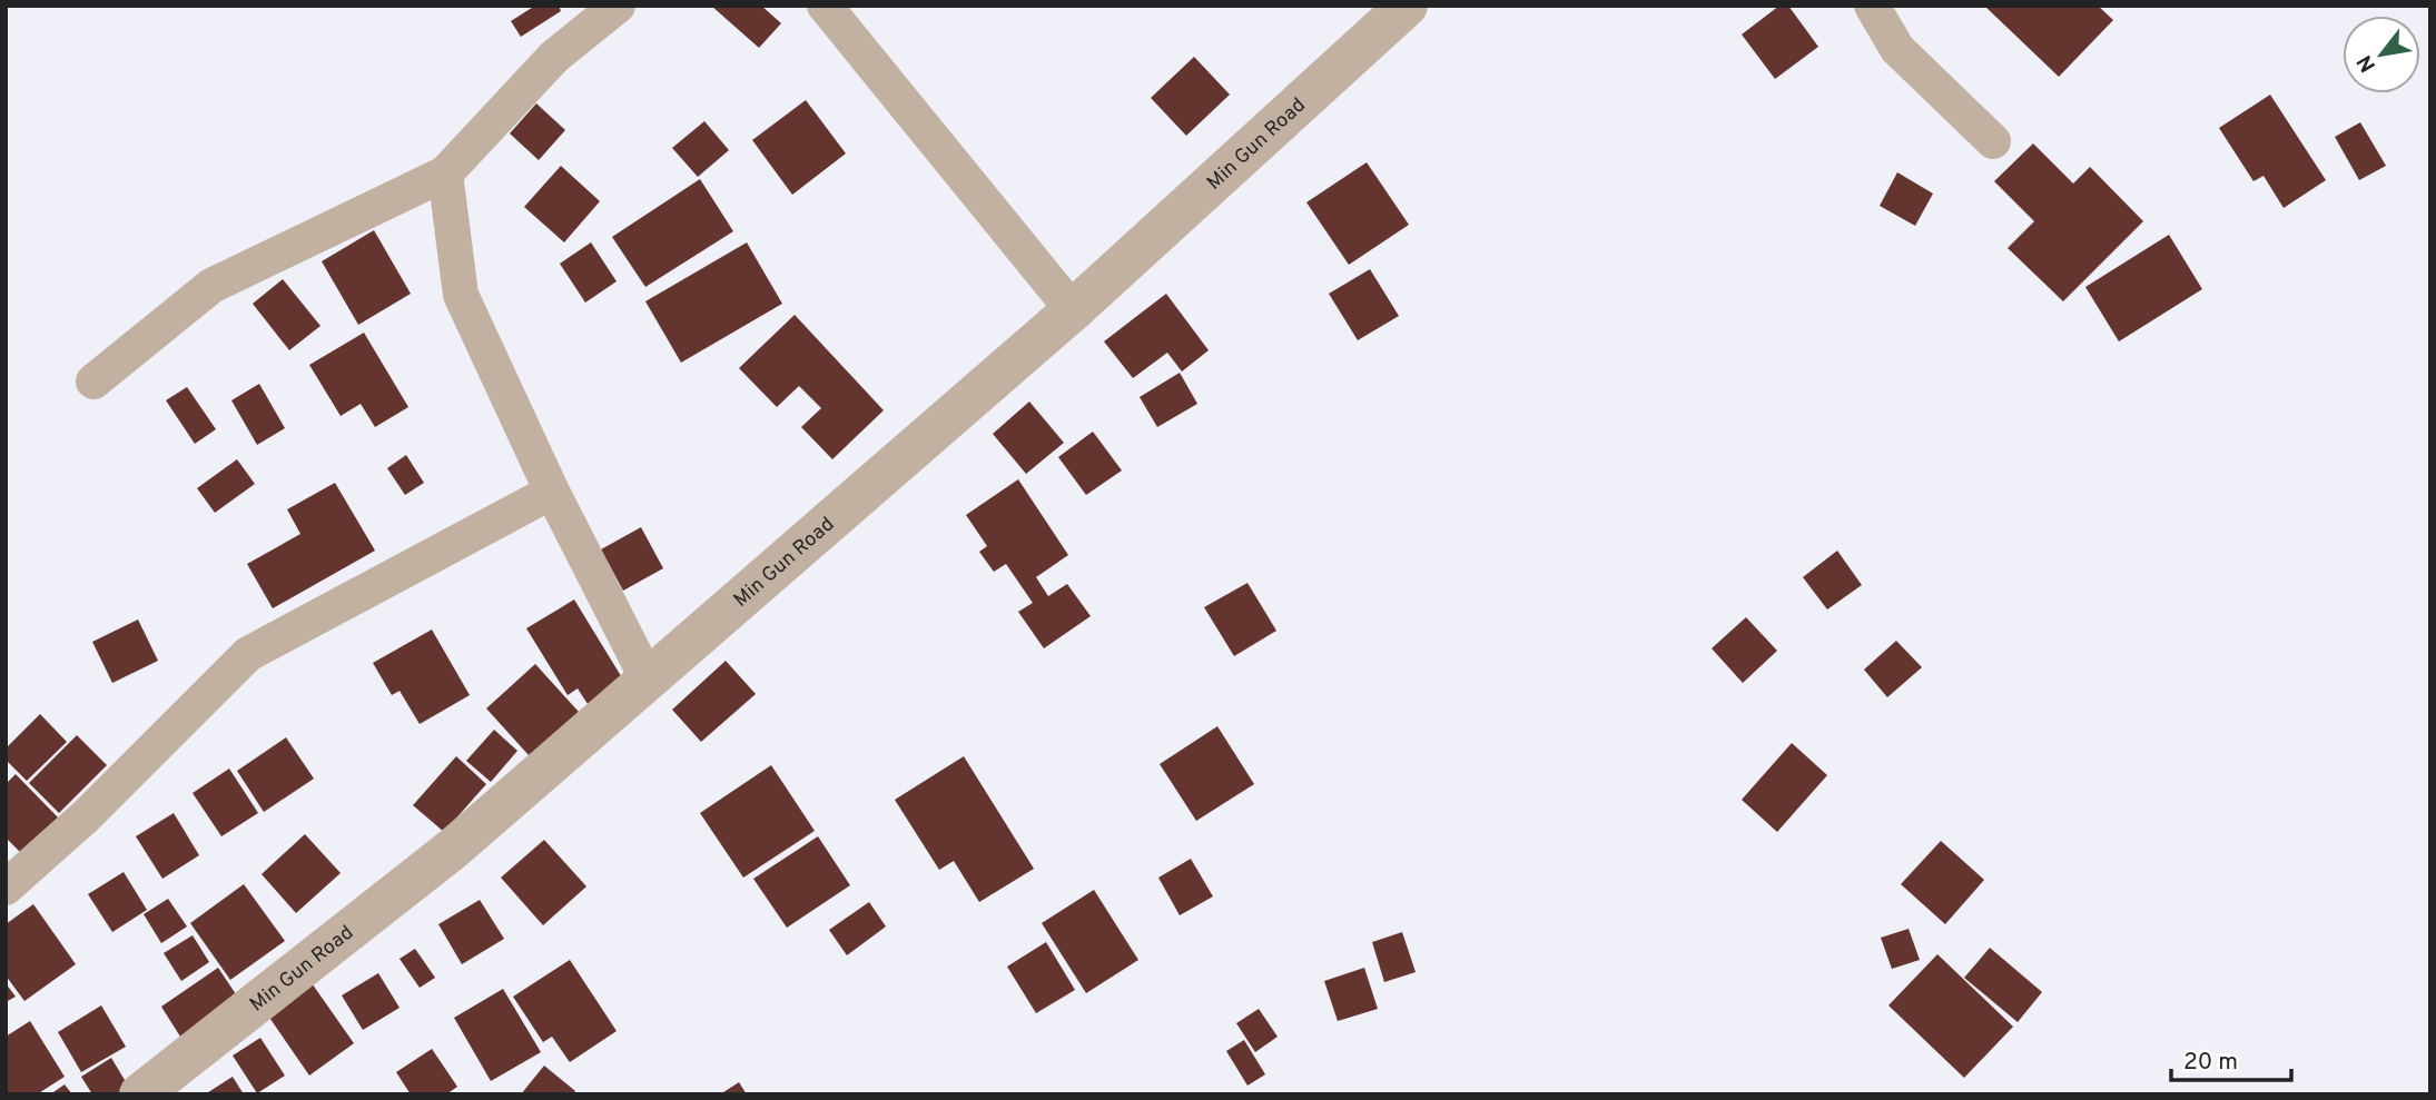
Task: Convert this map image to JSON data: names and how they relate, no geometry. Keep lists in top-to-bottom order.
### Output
{
  "streets": {
    "street": ["Min Gun Road"]
  },
  "scale_bar": "20 m",
  "north": "bottom left"
}
